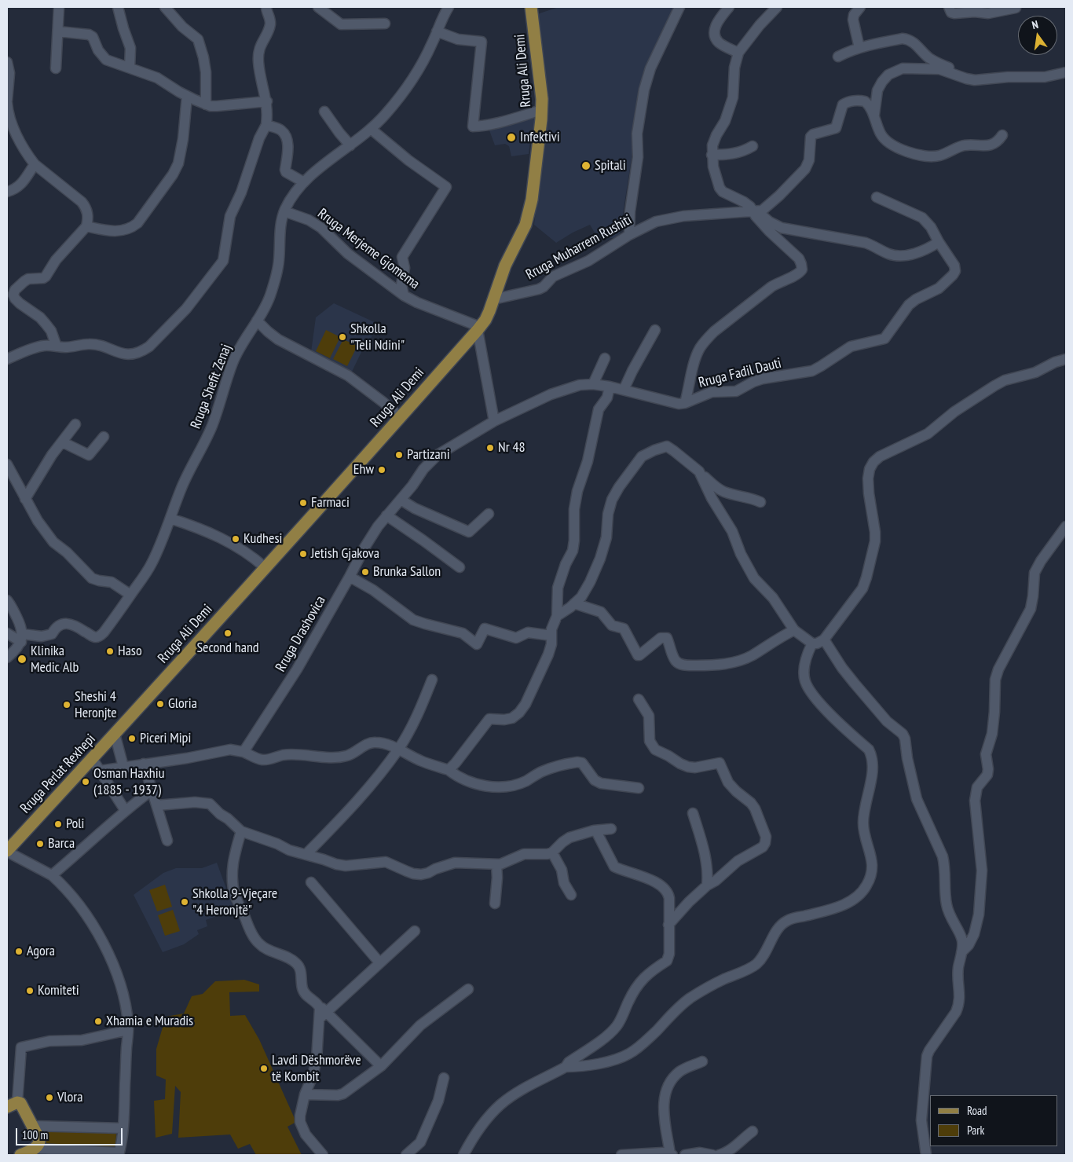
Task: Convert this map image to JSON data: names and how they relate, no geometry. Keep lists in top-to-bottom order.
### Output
{
  "streets": {
    "main road": ["Rruga Ali Demi", "Rruga Perlat Rexhepi"],
    "street": [
      "Rruga Muharrem Rushiti",
      "Rruga Merjeme Gjomema",
      "Rruga Fadil Dauti",
      "Rruga Shefit Zenaj",
      "Rruga Drashovica"
    ]
  },
  "crossings": [
    ["Rruga Ali Demi", "Rruga Muharrem Rushiti"],
    ["Rruga Ali Demi", "Rruga Merjeme Gjomema"],
    ["Rruga Ali Demi", "Rruga Perlat Rexhepi"],
    ["Rruga Merjeme Gjomema", "Rruga Shefit Zenaj"],
    ["Rruga Fadil Dauti", "Rruga Drashovica"]
  ],
  "places": [
    "Infektivi",
    "Spitali",
    "Shkolla \"Teli Ndini\"",
    "Nr 48",
    "Partizani",
    "Ehw",
    "Farmaci",
    "Kudhesi",
    "Jetish Gjakova",
    "Brunka Sallon",
    "Second hand",
    "Haso",
    "Klinika Medic Alb",
    "Gloria",
    "Sheshi 4 Heronjte",
    "Piceri Mipi",
    "Osman Haxhiu (1885 - 1937)",
    "Poli",
    "Barca",
    "Shkolla 9-Vjeçare \"4 Heronjtë\"",
    "Agora",
    "Komiteti",
    "Xhamia e Muradis",
    "Lavdi Dëshmorëve të Kombit",
    "Vlora"
  ],
  "legend": ["Road", "Park"],
  "scale_bar": "100 m",
  "north": "top"
}
